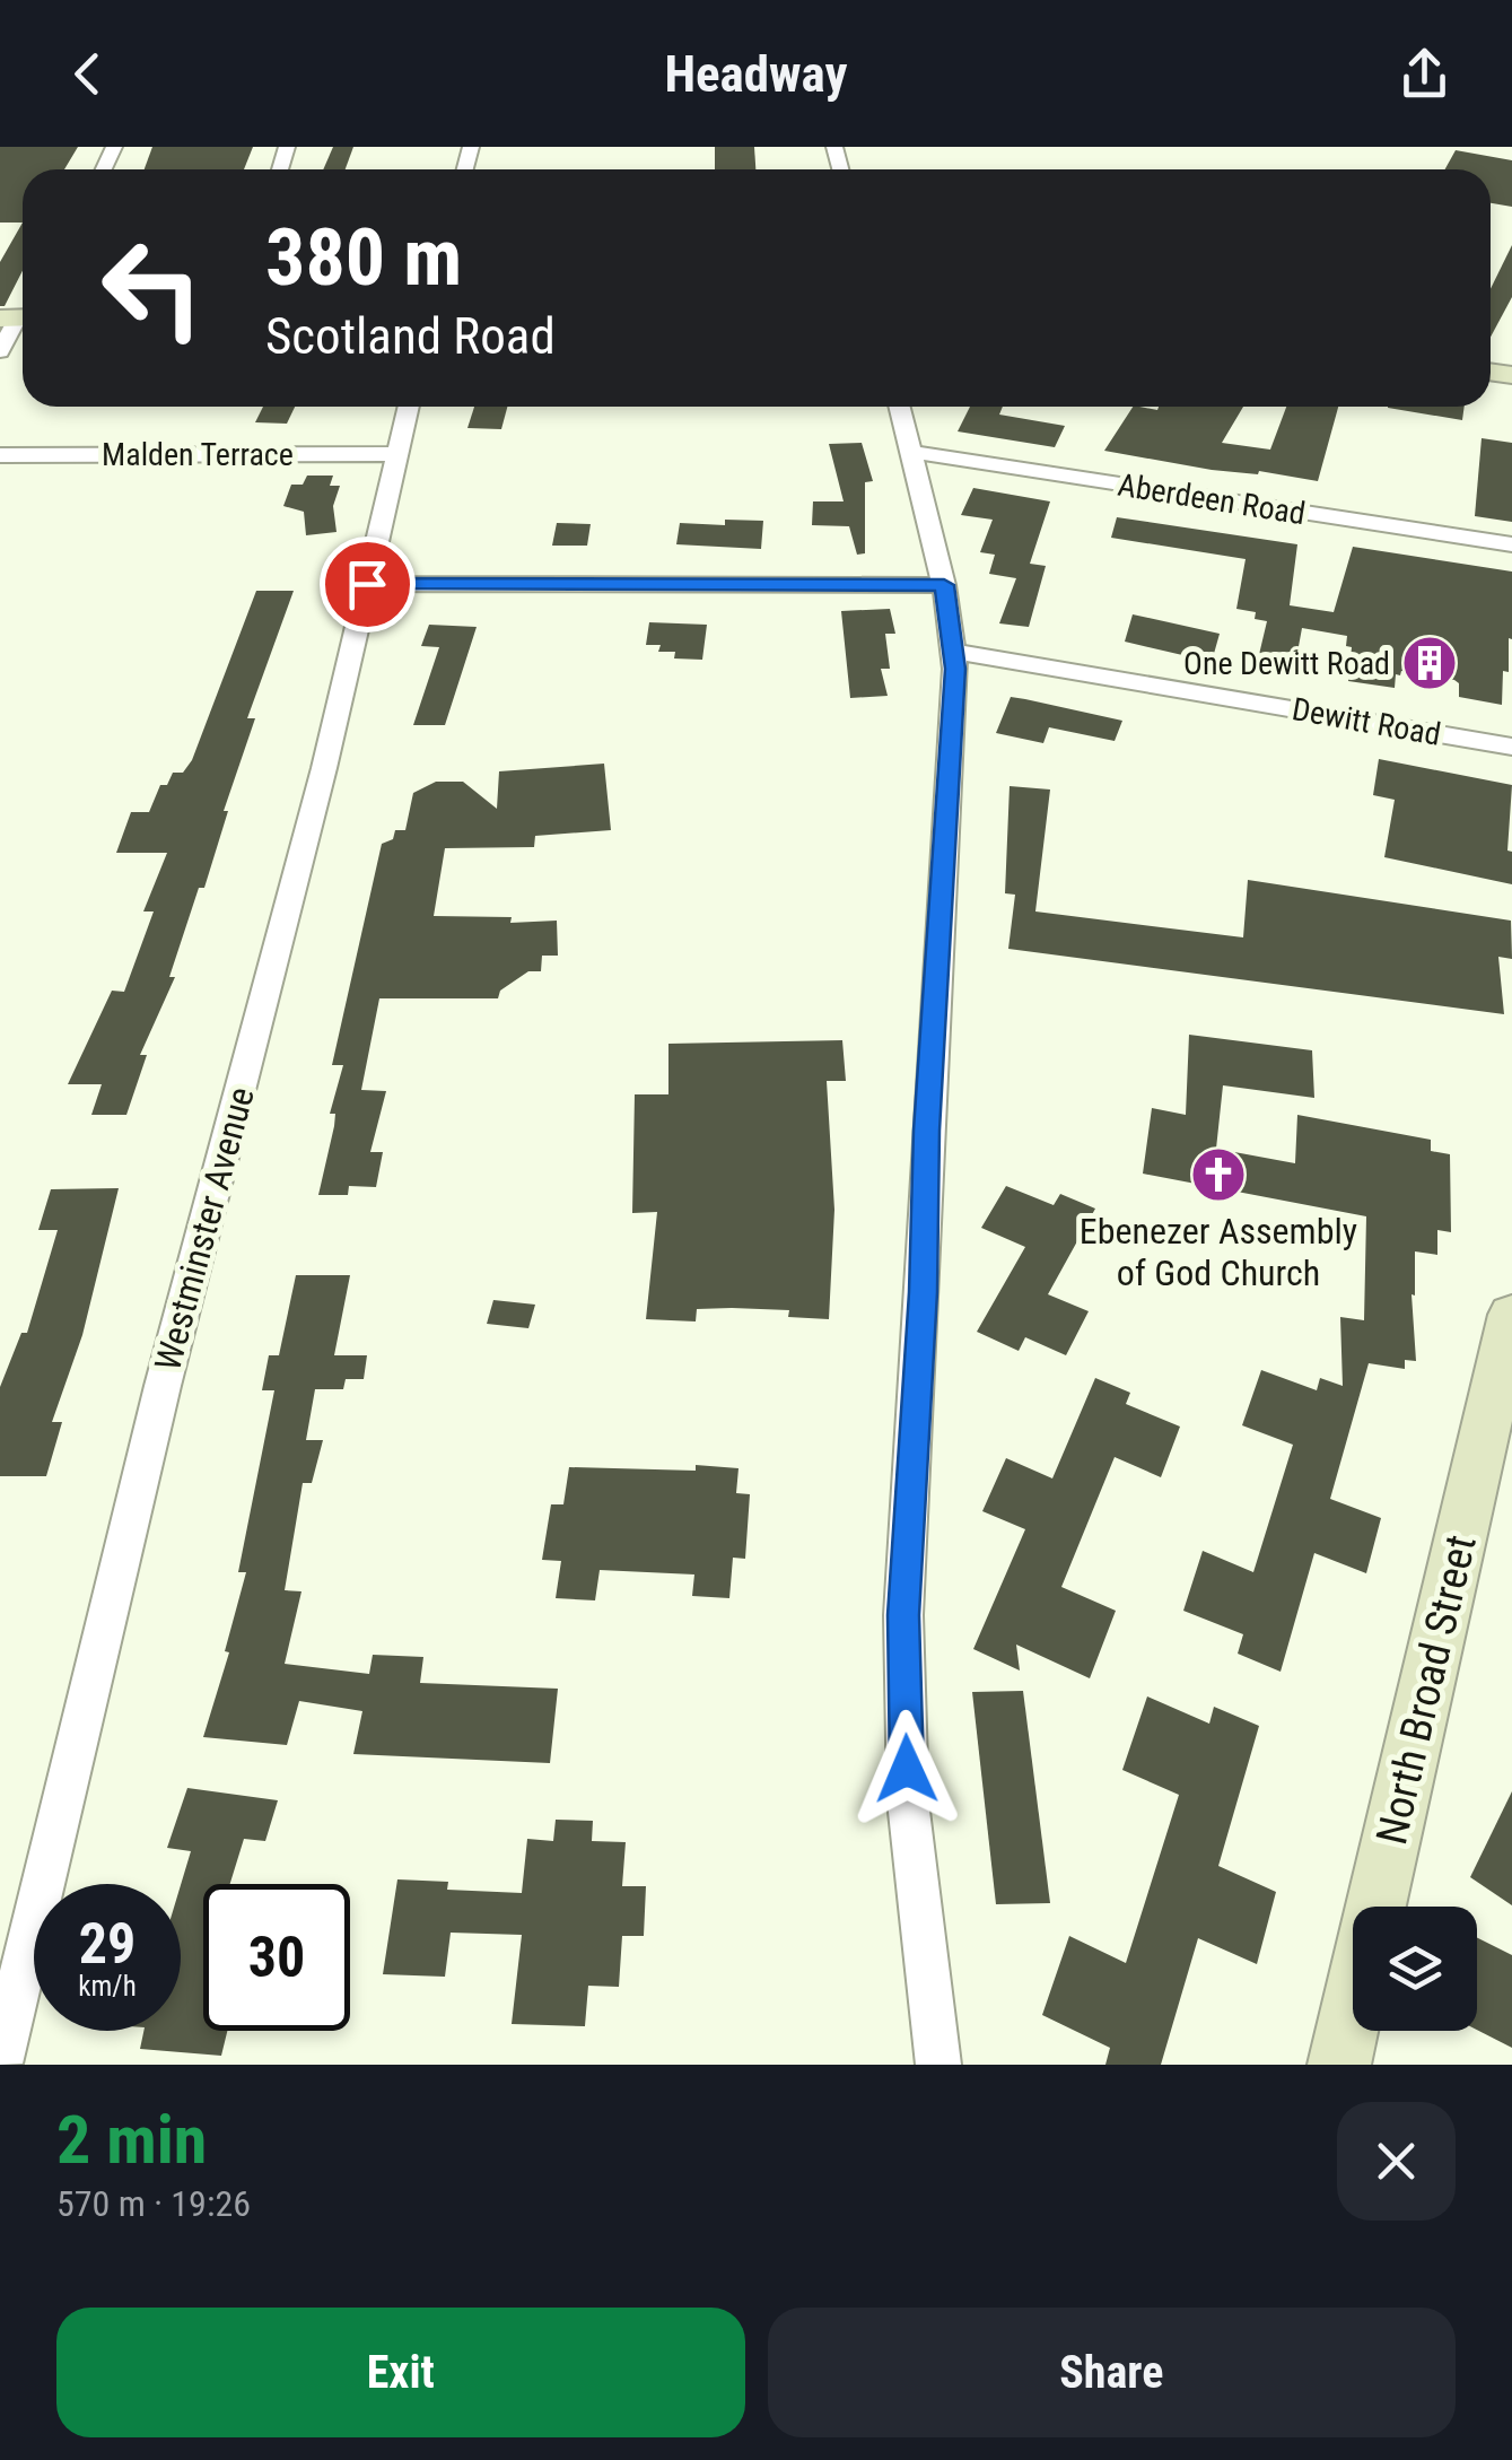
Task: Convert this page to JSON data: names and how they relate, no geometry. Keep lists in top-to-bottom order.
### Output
{
  "streets": {
    "main road": ["North Broad Street"],
    "street": [
      "Malden Terrace",
      "Aberdeen Road",
      "Dewitt Road",
      "Westminster Avenue"
    ]
  },
  "crossings": [
    ["Malden Terrace", "Westminster Avenue"]
  ],
  "places": {
    "building": ["One Dewitt Road"],
    "church": ["Ebenezer Assembly of God Church"]
  },
  "page": {
    "header": "Headway",
    "turn": ["380 m", "Scotland Road"],
    "speed": "29 km/h",
    "limit": "30",
    "heading": ["2 min", "570 m · 19:26"],
    "buttons": ["Exit", "Share"]
  }
}
